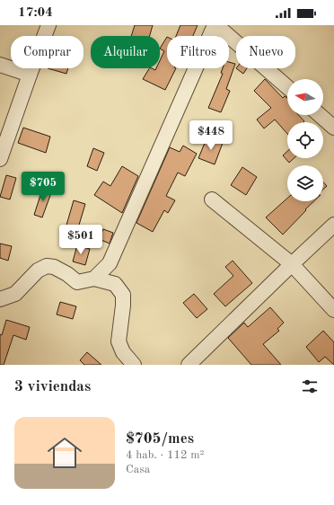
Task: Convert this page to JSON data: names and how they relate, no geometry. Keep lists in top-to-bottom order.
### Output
{
  "north": "left",
  "page": {
    "status": "17:04",
    "chip": [
      "Comprar",
      "Alquilar",
      "Filtros",
      "Nuevo"
    ],
    "price": ["$448", "$705", "$501"],
    "heading": "3 viviendas",
    "list": [
      {
        "name": "$705/mes",
        "note": "4 hab. · 112 m² · Casa"
      }
    ]
  }
}
